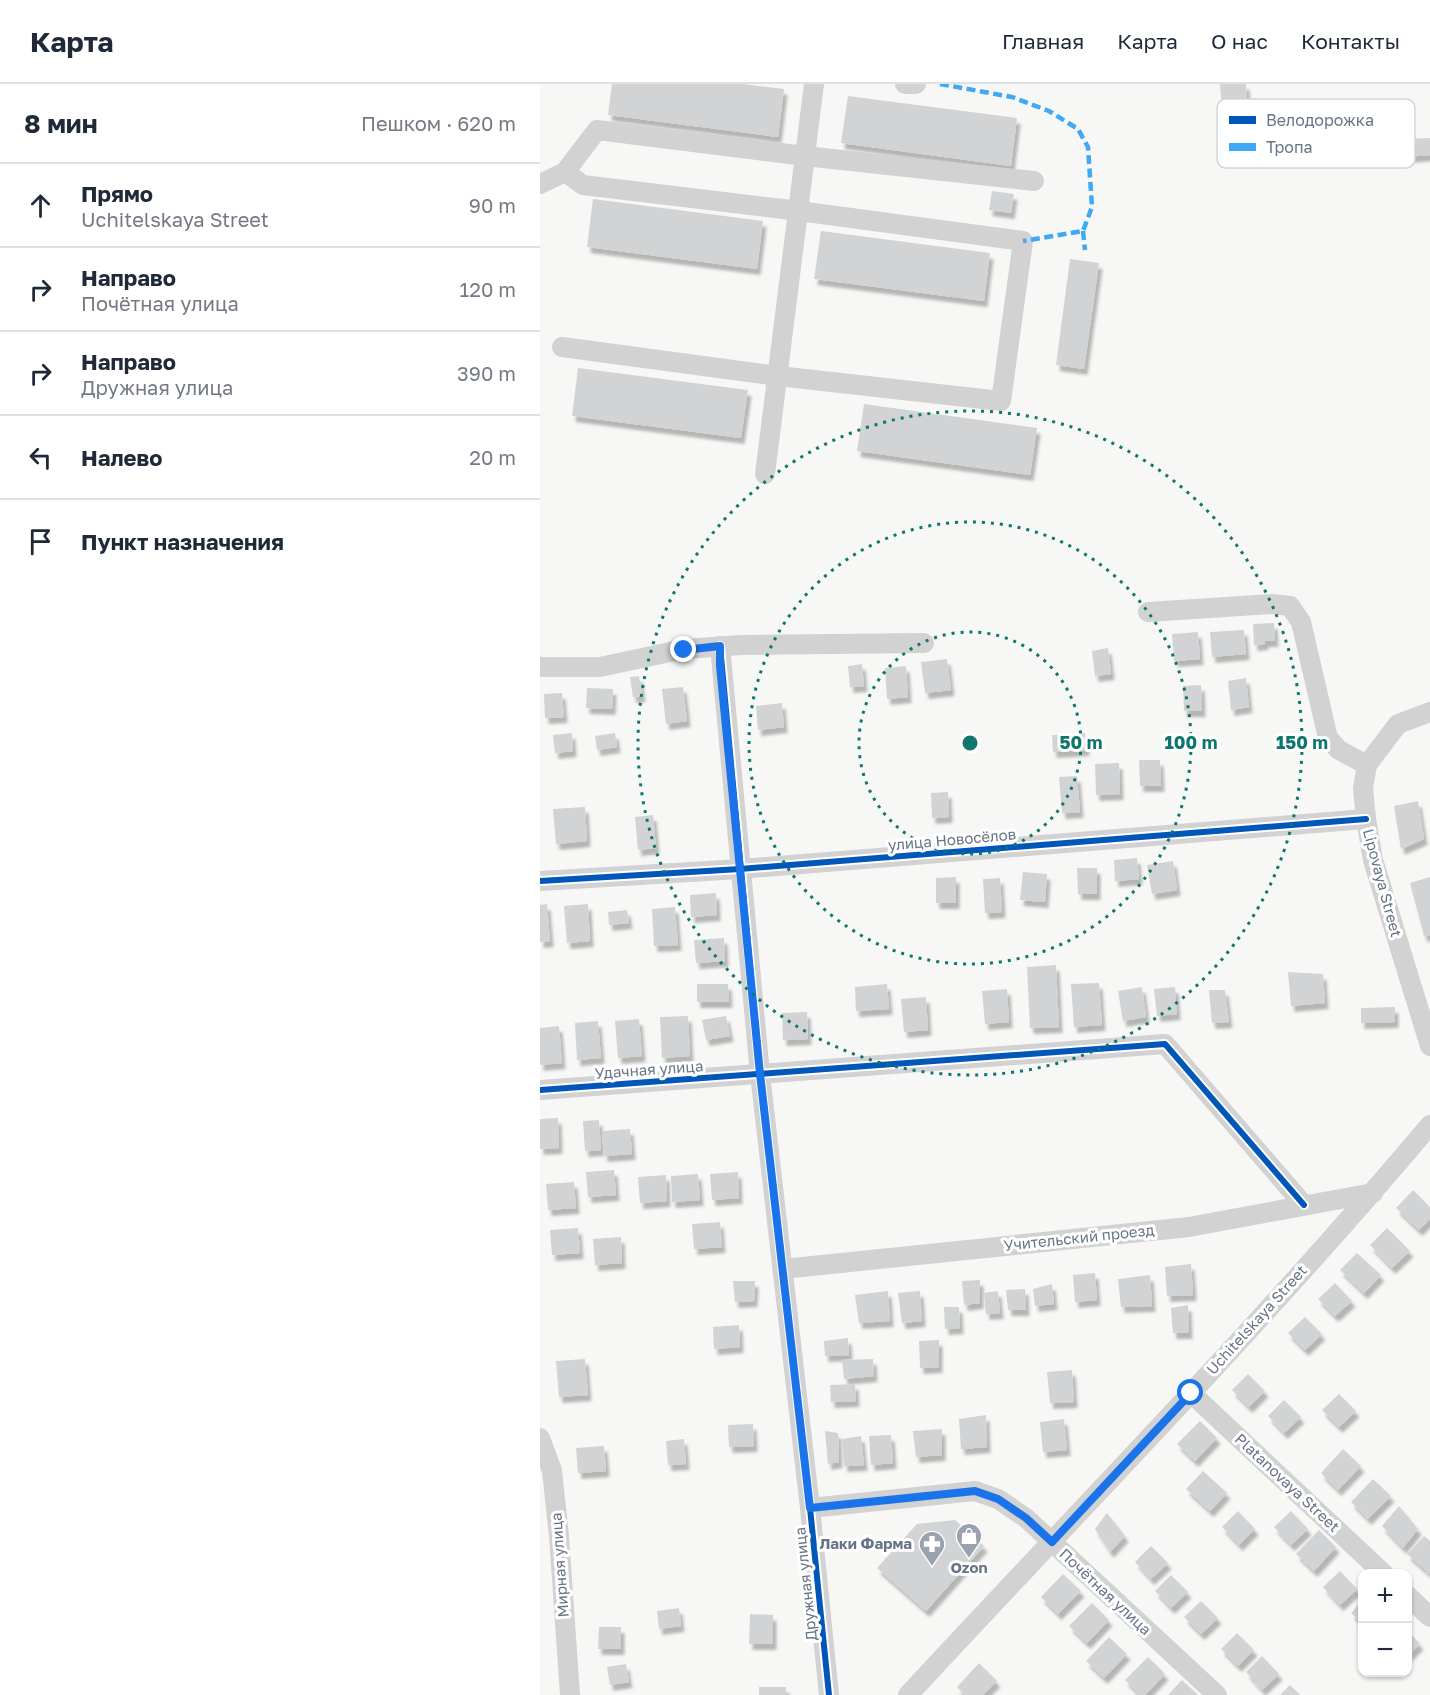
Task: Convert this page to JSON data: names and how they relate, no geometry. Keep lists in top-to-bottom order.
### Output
{
  "streets": {
    "street": [
      "улица Новосёлов",
      "Lipovaya Street",
      "Удачная улица",
      "Учительский проезд",
      "Uchitelskaya Street",
      "Platanovaya Street",
      "Мирная улица",
      "Дружная улица",
      "Почётная улица"
    ]
  },
  "crossings": [
    ["улица Новосёлов", "Lipovaya Street"],
    ["улица Новосёлов", "Дружная улица"],
    ["Удачная улица", "Учительский проезд"],
    ["Удачная улица", "Дружная улица"],
    ["Учительский проезд", "Uchitelskaya Street"],
    ["Учительский проезд", "Дружная улица"],
    ["Uchitelskaya Street", "Platanovaya Street"],
    ["Uchitelskaya Street", "Почётная улица"],
    ["Дружная улица", "Почётная улица"]
  ],
  "places": {
    "shop": ["Ozon"],
    "pharmacy": ["Лаки Фарма"]
  },
  "legend": ["Велодорожка", "Тропа"],
  "page": {
    "header": "Карта",
    "nav": [
      "Главная",
      "Карта",
      "О нас",
      "Контакты"
    ],
    "heading": ["8 мин", "Пешком · 620 m"],
    "list": [
      ["Прямо", "Uchitelskaya Street", "90 m"],
      ["Направо", "Почётная улица", "120 m"],
      ["Направо", "Дружная улица", "390 m"],
      ["Налево", "20 m"],
      "Пункт назначения"
    ],
    "map_buttons": ["+", "−"]
  },
  "rings": ["50 m", "100 m", "150 m"]
}
